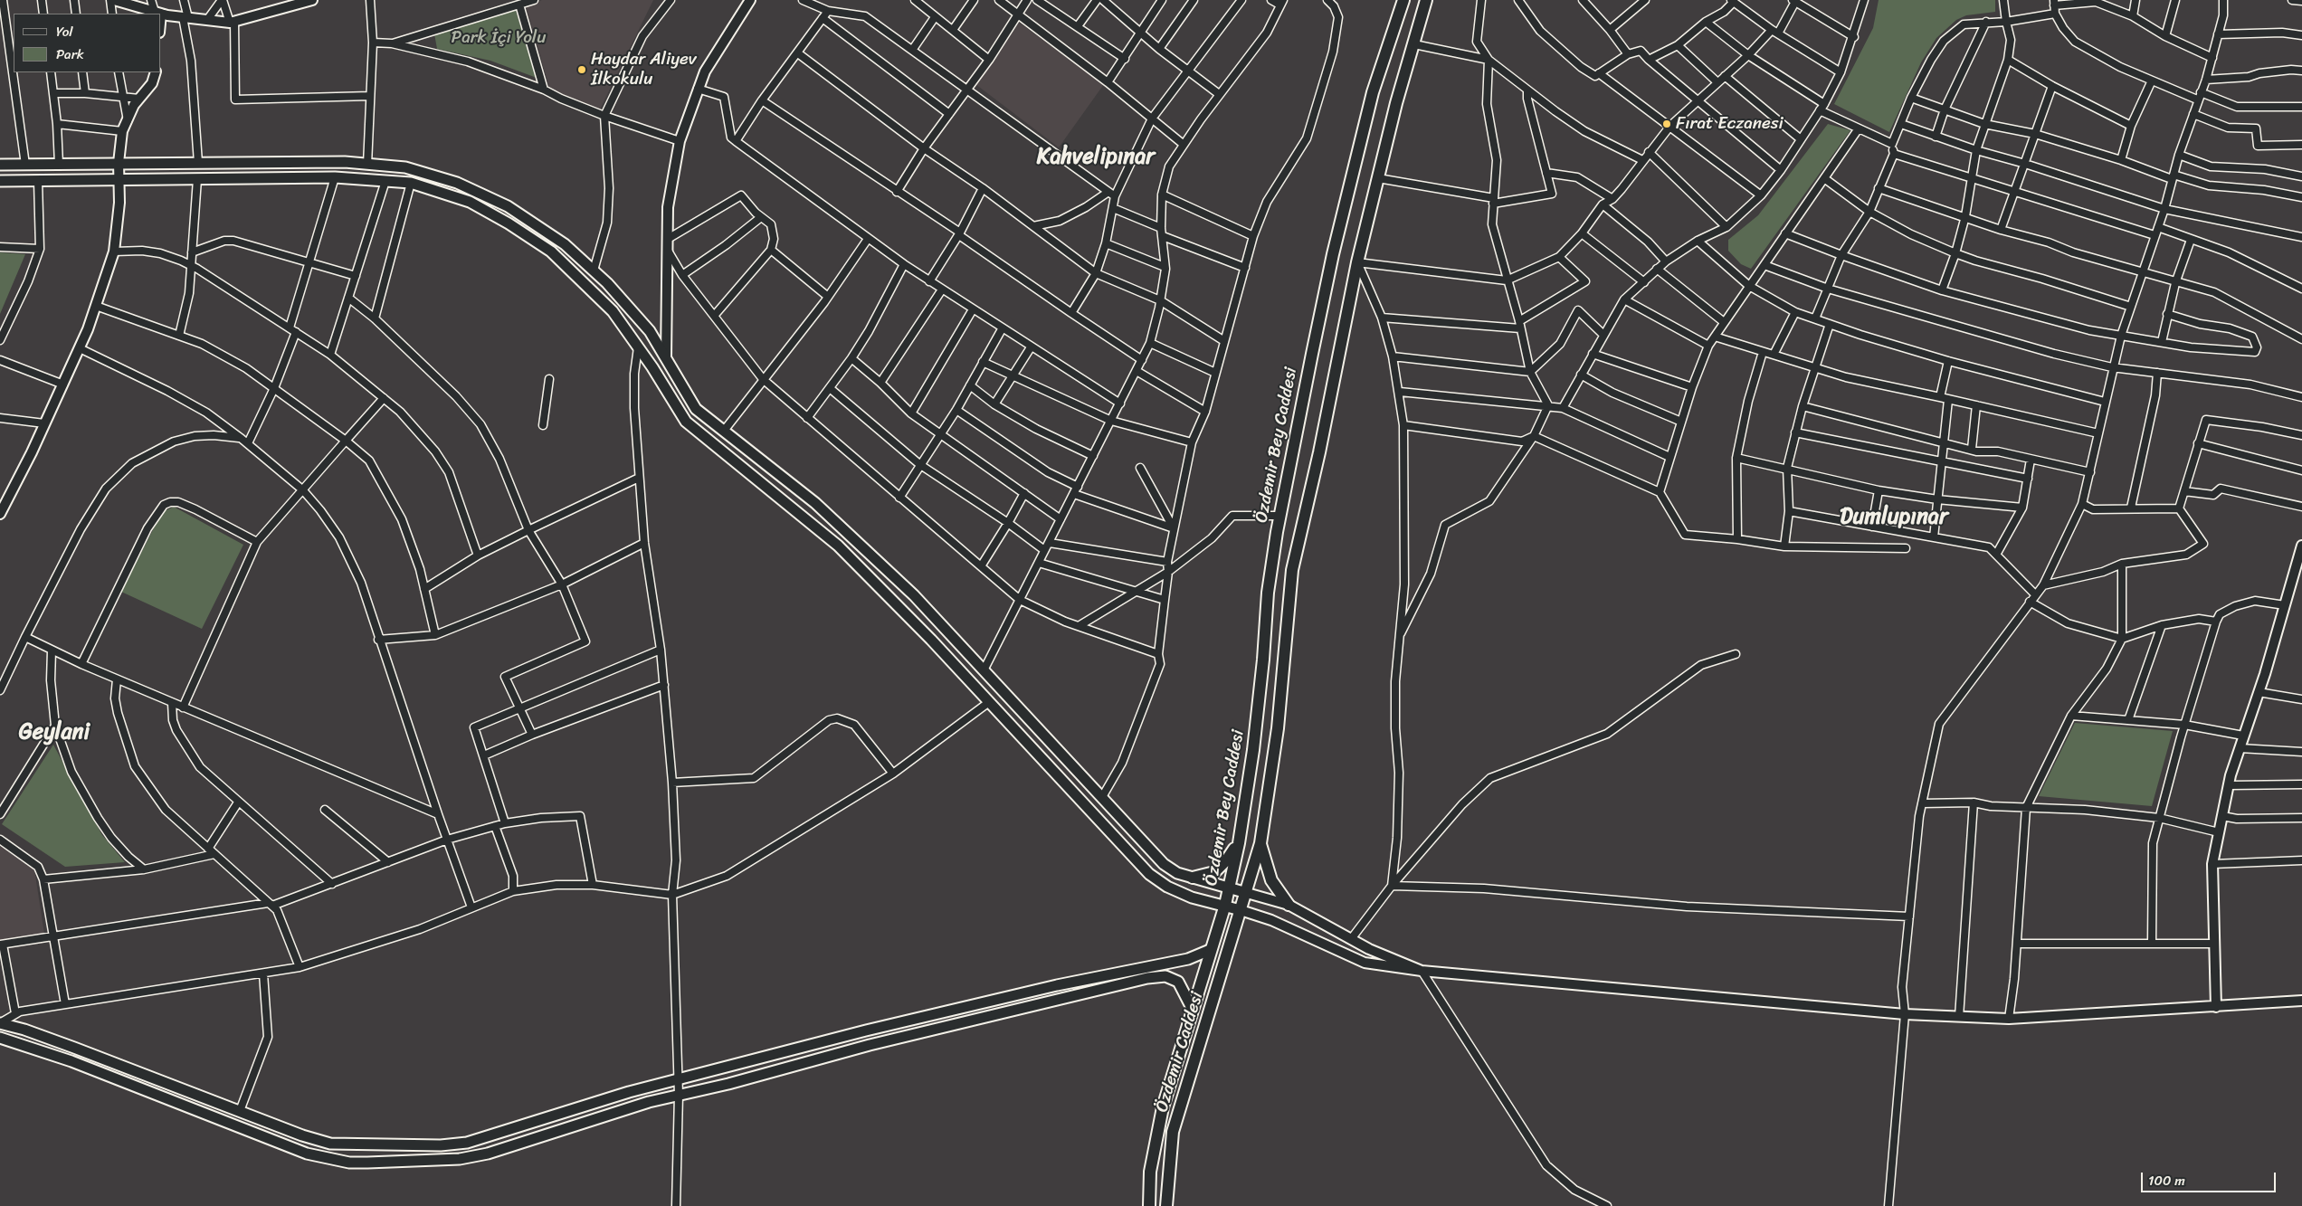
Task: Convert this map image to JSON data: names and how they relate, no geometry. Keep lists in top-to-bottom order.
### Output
{
  "streets": {
    "main road": ["Özdemir Bey Caddesi", "Özdemir Caddesi"]
  },
  "crossings": [
    ["Özdemir Bey Caddesi", "Özdemir Caddesi"]
  ],
  "districts": ["Kahvelipınar", "Dumlupınar", "Geylani"],
  "parks": ["Park İçi Yolu"],
  "places": ["Haydar Aliyev İlkokulu", "Fırat Eczanesi"],
  "legend": ["Yol", "Park"],
  "scale_bar": "100 m"
}
